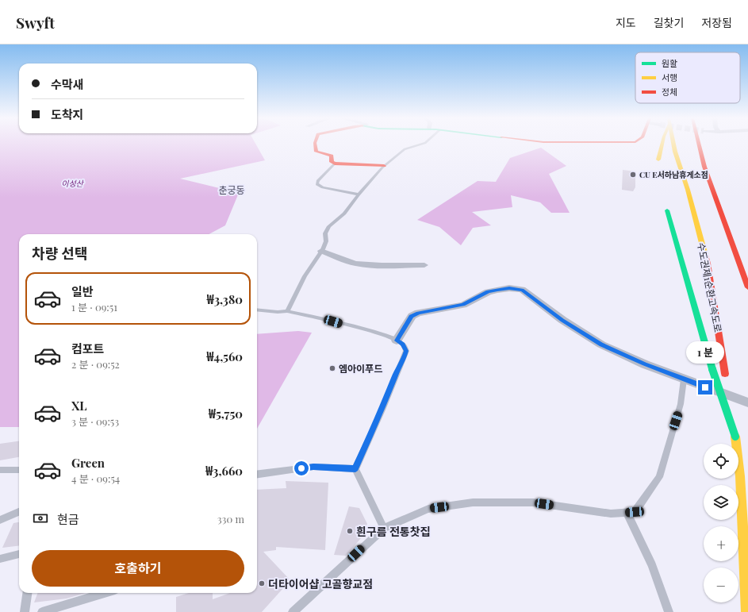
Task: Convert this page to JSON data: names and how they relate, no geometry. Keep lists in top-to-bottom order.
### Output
{
  "streets": {
    "main road": ["수도권제1순환고속도로"]
  },
  "districts": ["춘궁동"],
  "parks": ["이성산"],
  "places": [
    "CU E서하남휴게소점",
    "엠아이푸드",
    "흰구름 전통찻집",
    "더타이어샵 고골향교점"
  ],
  "legend": ["원활", "서행", "정체"],
  "page": {
    "header": "Swyft",
    "nav": ["지도", "길찾기", "저장됨"],
    "banner": ["수막새", "도착지"],
    "heading": "차량 선택",
    "list": [
      {
        "name": "일반",
        "note": "1 분 · 09:51",
        "value": "₩3,380"
      },
      {
        "name": "컴포트",
        "note": "2 분 · 09:52",
        "value": "₩4,560"
      },
      {
        "name": "XL",
        "note": "3 분 · 09:53",
        "value": "₩5,750"
      },
      {
        "name": "Green",
        "note": "4 분 · 09:54",
        "value": "₩3,660"
      }
    ],
    "bubble": "1 분",
    "map_buttons": ["+", "−"],
    "pay": ["현금", "330 m"],
    "buttons": "호출하기"
  }
}
